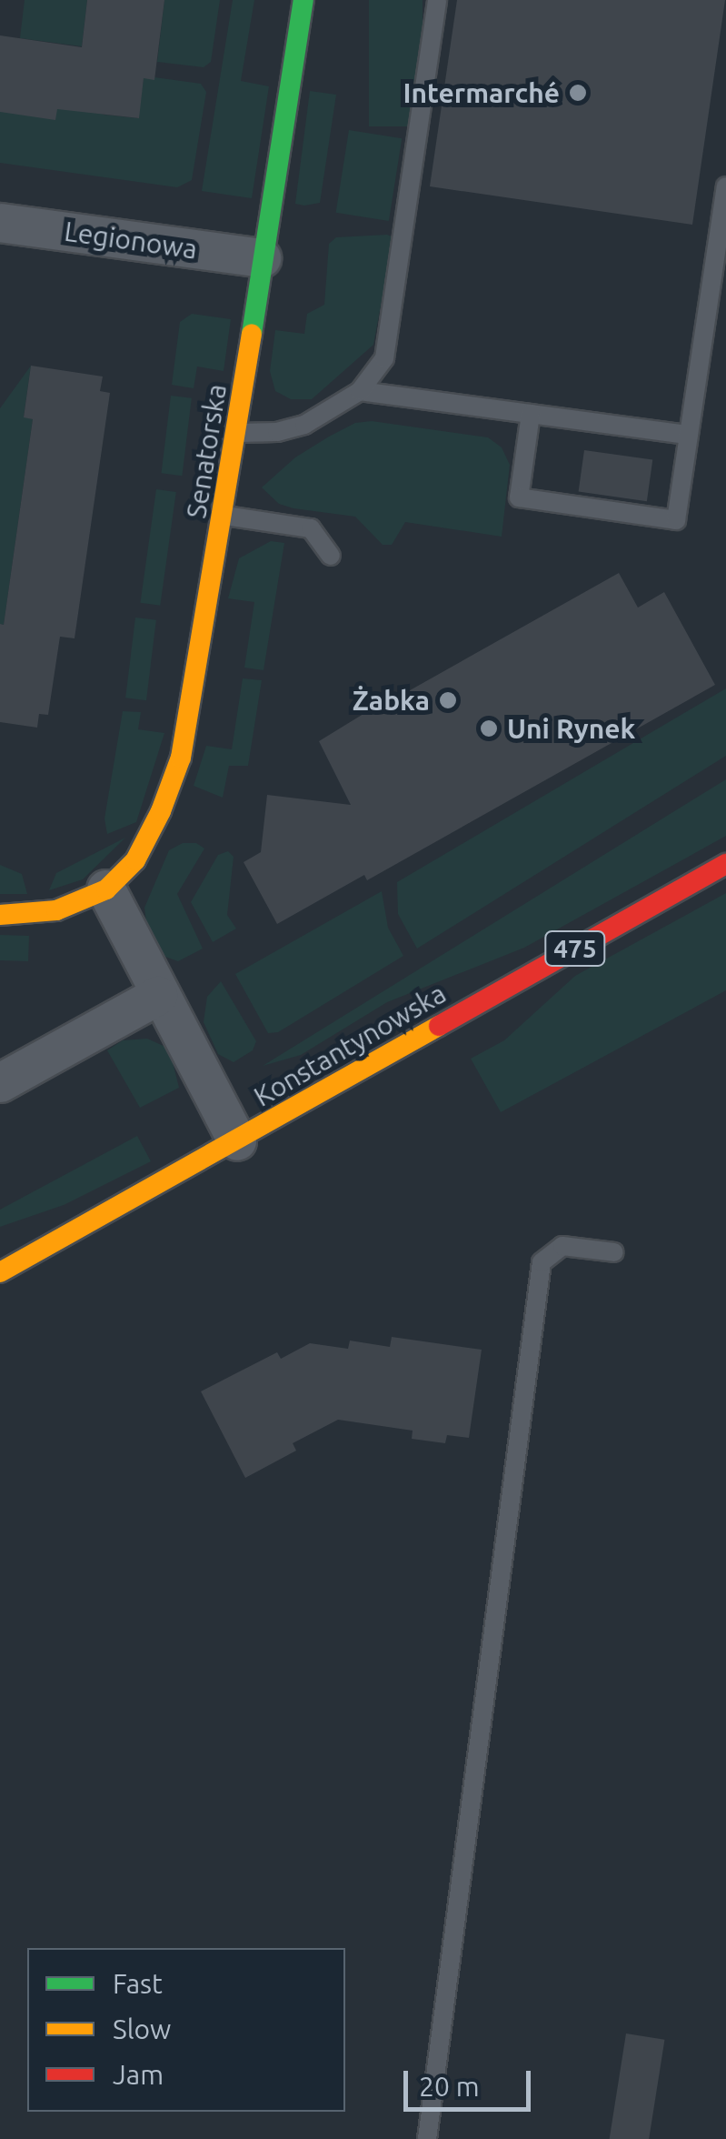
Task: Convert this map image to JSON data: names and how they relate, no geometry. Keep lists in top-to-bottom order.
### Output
{
  "streets": {
    "street": [
      "Legionowa",
      "Senatorska",
      "475",
      "Konstantynowska"
    ]
  },
  "crossings": [
    ["Legionowa", "Senatorska"]
  ],
  "places": ["Intermarché", "Żabka", "Uni Rynek"],
  "legend": ["Fast", "Slow", "Jam"],
  "scale_bar": "20 m"
}
